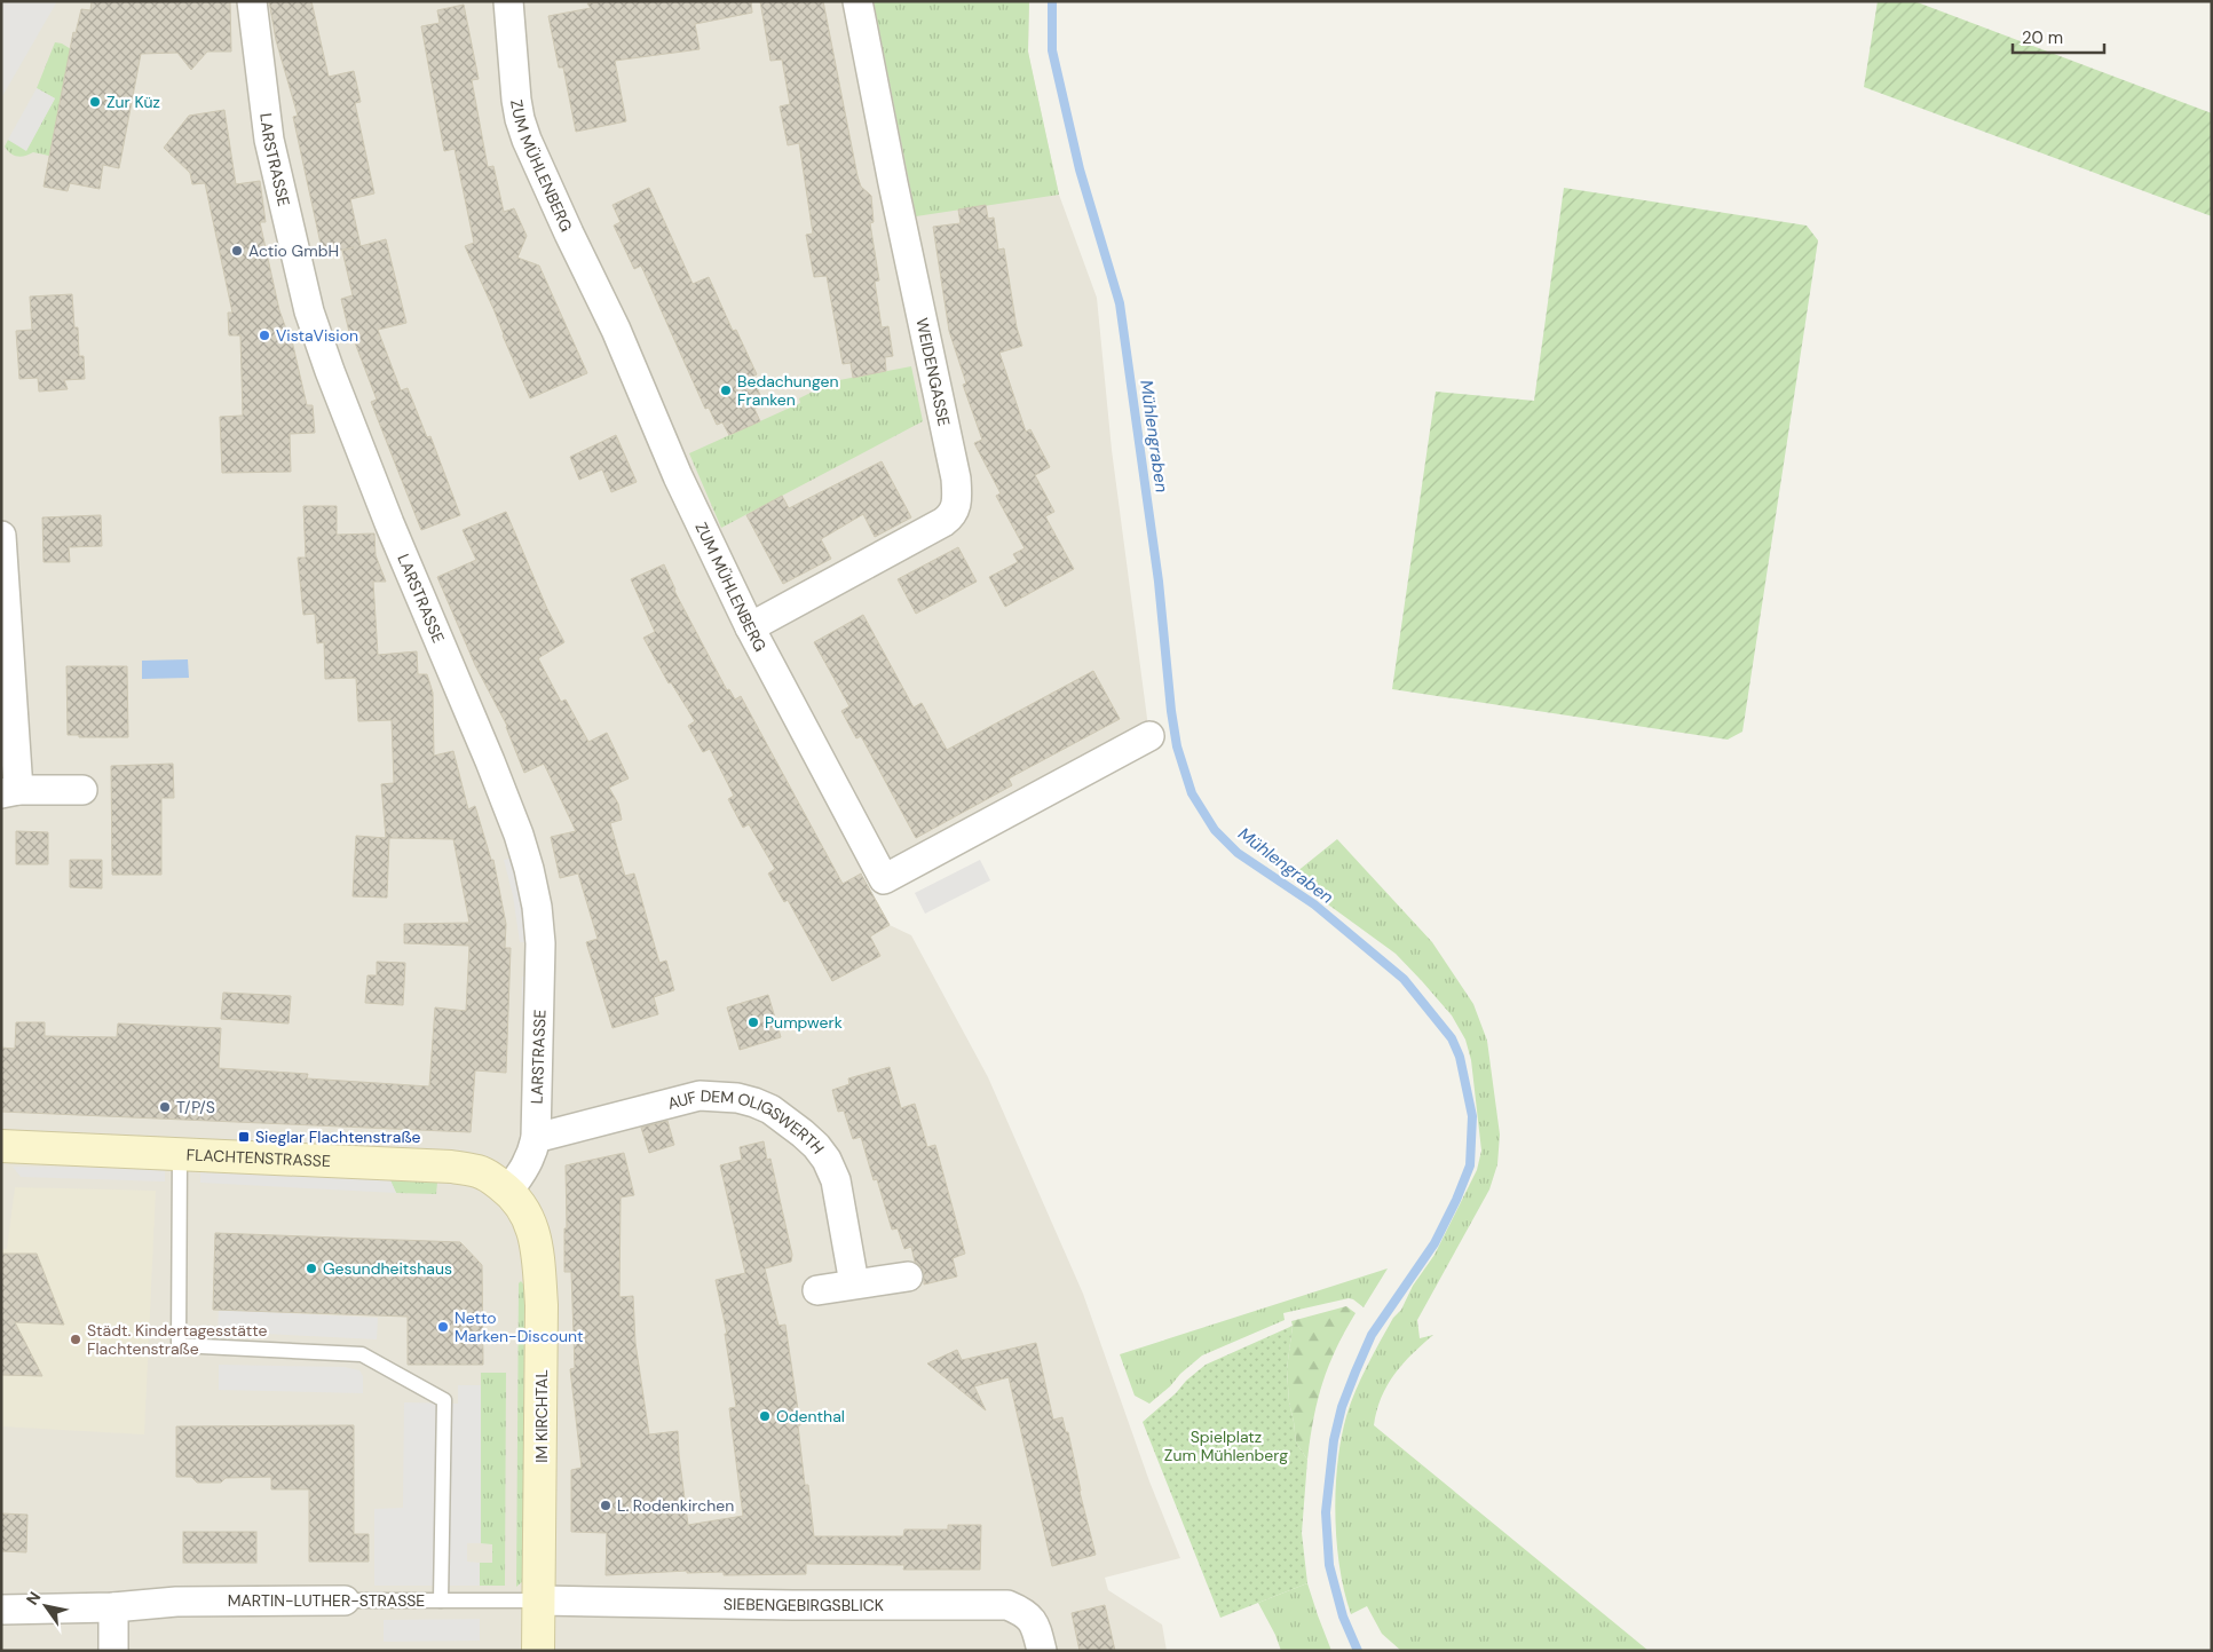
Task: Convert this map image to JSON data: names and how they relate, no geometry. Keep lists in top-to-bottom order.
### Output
{
  "streets": {
    "street": [
      "LARSTRASSE",
      "ZUM MÜHLENBERG",
      "WEIDENGASSE",
      "AUF DEM OLIGSWERTH",
      "FLACHTENSTRASSE",
      "IM KIRCHTAL",
      "MARTIN-LUTHER-STRASSE",
      "SIEBENGEBIRGSBLICK"
    ]
  },
  "crossings": [
    ["LARSTRASSE", "AUF DEM OLIGSWERTH"],
    ["LARSTRASSE", "FLACHTENSTRASSE"],
    ["LARSTRASSE", "IM KIRCHTAL"],
    ["ZUM MÜHLENBERG", "WEIDENGASSE"],
    ["FLACHTENSTRASSE", "IM KIRCHTAL"],
    ["IM KIRCHTAL", "MARTIN-LUTHER-STRASSE"],
    ["IM KIRCHTAL", "SIEBENGEBIRGSBLICK"],
    ["MARTIN-LUTHER-STRASSE", "SIEBENGEBIRGSBLICK"]
  ],
  "water": ["Mühlengraben"],
  "parks": ["Spielplatz Zum Mühlenberg"],
  "places": {
    "other": [
      "Zur Küz",
      "Actio GmbH",
      "VistaVision",
      "Bedachungen Franken",
      "Pumpwerk",
      "T/P/S",
      "Gesundheitshaus",
      "Netto Marken-Discount",
      "Städt. Kindertagesstätte Flachtenstraße",
      "Odenthal",
      "L. Rodenkirchen"
    ],
    "transit": ["Sieglar Flachtenstraße"]
  },
  "scale_bar": "20 m",
  "north": "top left"
}
